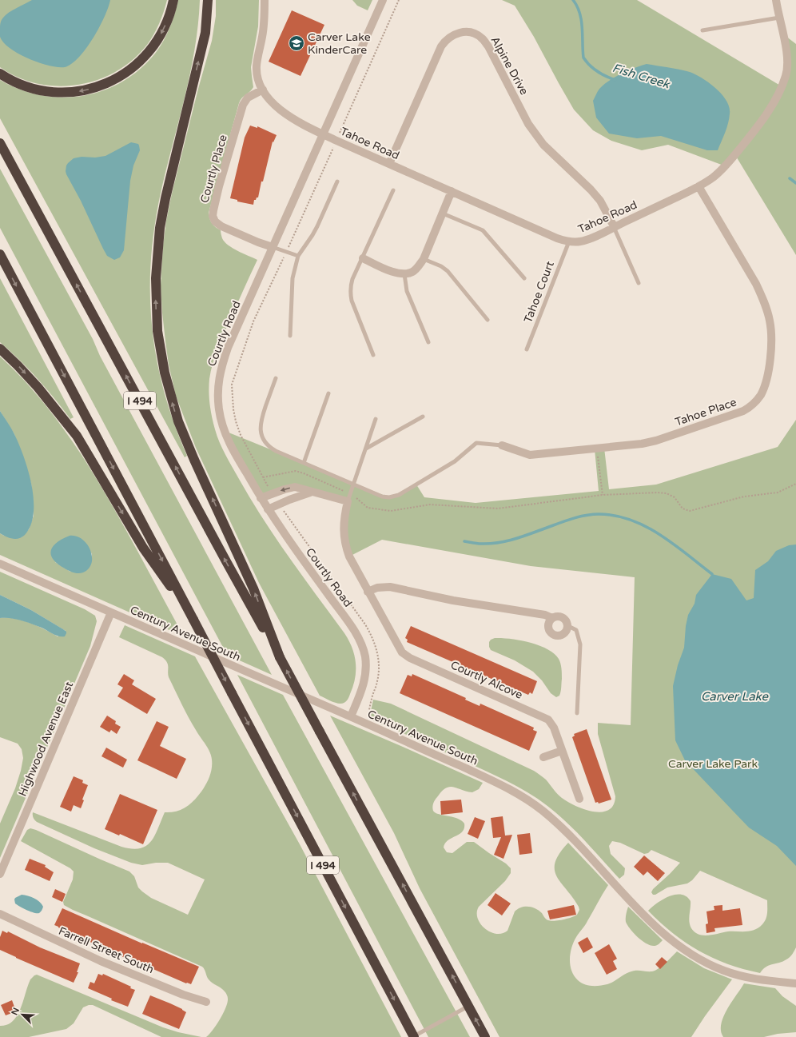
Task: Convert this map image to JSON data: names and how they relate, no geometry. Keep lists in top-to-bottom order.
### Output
{
  "streets": {
    "highway": ["I 494"],
    "street": [
      "Alpine Drive",
      "Tahoe Road",
      "Courtly Place",
      "Courtly Road",
      "Tahoe Place",
      "Century Avenue South",
      "Courtly Alcove",
      "Highwood Avenue East",
      "Farrell Street South"
    ],
    "lane": ["Tahoe Court"]
  },
  "crossings": [
    ["Alpine Drive", "Tahoe Road"],
    ["Tahoe Road", "Courtly Place"],
    ["Tahoe Road", "Tahoe Court"],
    ["Tahoe Road", "Courtly Road"],
    ["Tahoe Road", "Tahoe Place"],
    ["Courtly Place", "Courtly Road"],
    ["Courtly Road", "Century Avenue South"],
    ["Century Avenue South", "Highwood Avenue East"]
  ],
  "water": ["Fish Creek", "Carver Lake"],
  "parks": ["Carver Lake Park"],
  "places": {
    "school or university": ["Carver Lake KinderCare"]
  },
  "north": "top left"
}
